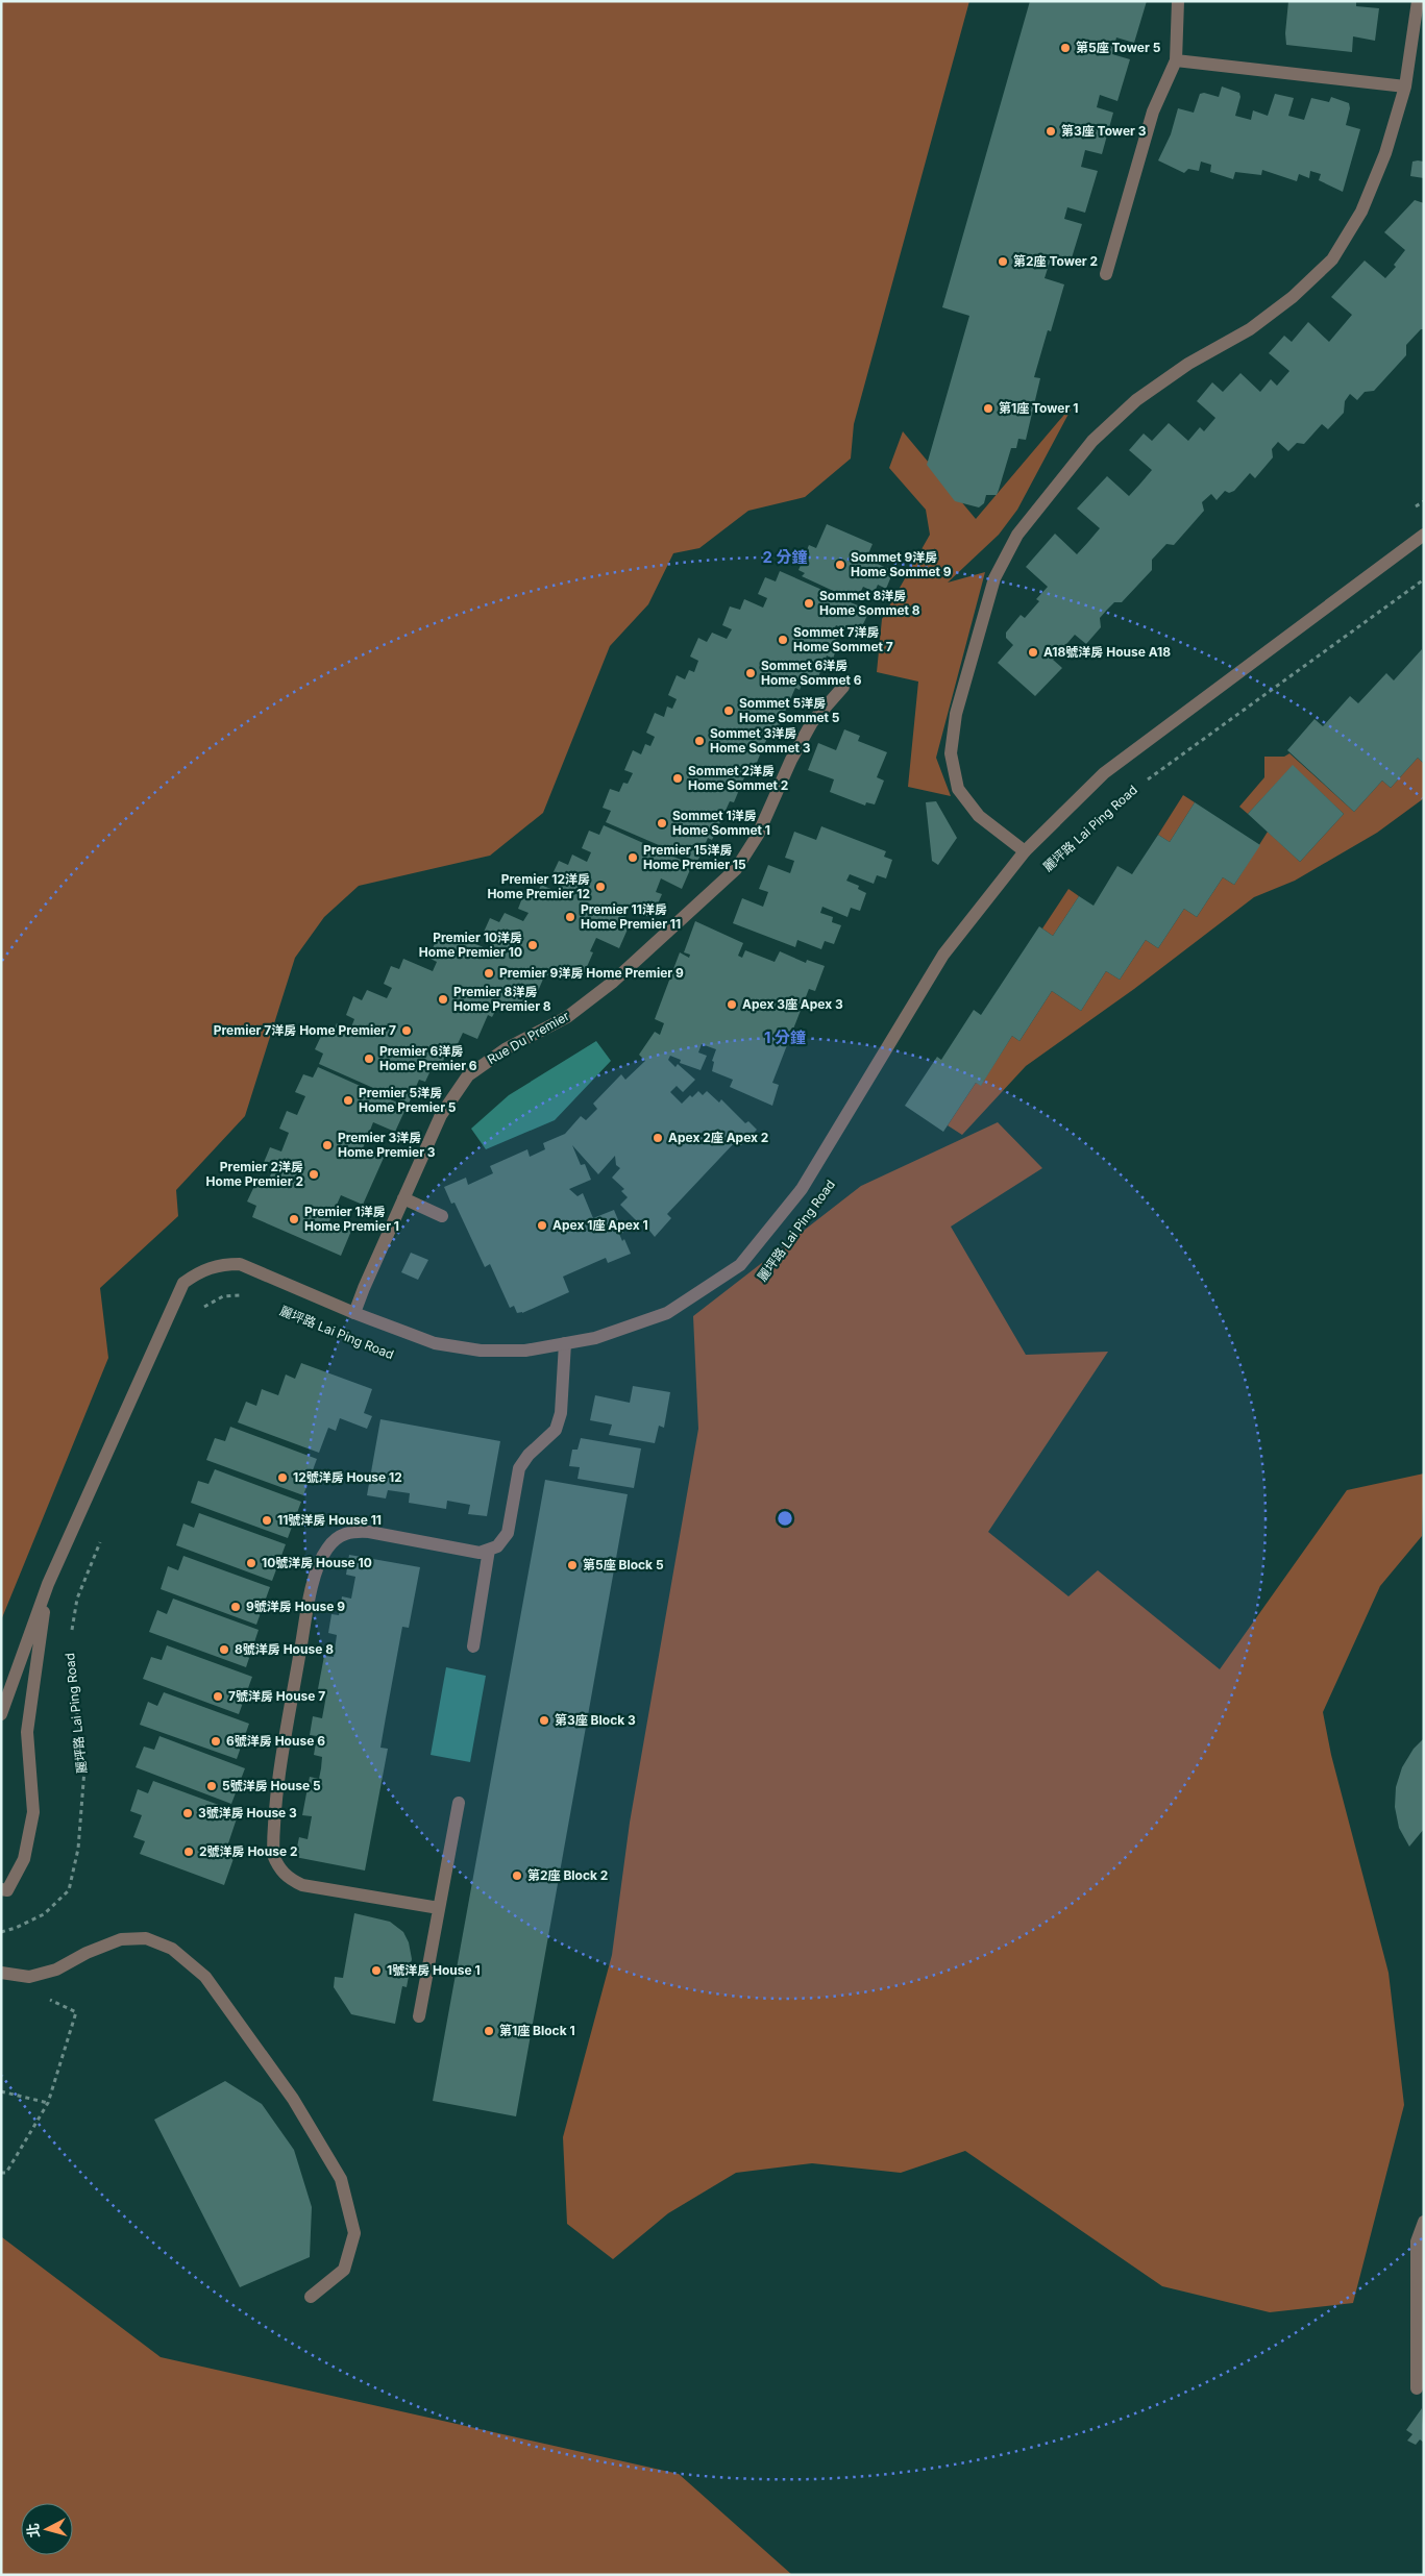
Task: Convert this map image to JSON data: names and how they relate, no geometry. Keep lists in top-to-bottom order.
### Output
{
  "streets": {
    "street": ["麗坪路 Lai Ping Road", "Rue Du Premier"]
  },
  "crossings": [
    ["麗坪路 Lai Ping Road", "Rue Du Premier"]
  ],
  "places": [
    "第5座 Tower 5",
    "第3座 Tower 3",
    "第2座 Tower 2",
    "第1座 Tower 1",
    "Sommet 9洋房 Home Sommet 9",
    "Sommet 8洋房 Home Sommet 8",
    "Sommet 7洋房 Home Sommet 7",
    "A18號洋房 House A18",
    "Sommet 6洋房 Home Sommet 6",
    "Sommet 5洋房 Home Sommet 5",
    "Sommet 3洋房 Home Sommet 3",
    "Sommet 2洋房 Home Sommet 2",
    "Sommet 1洋房 Home Sommet 1",
    "Premier 15洋房 Home Premier 15",
    "Premier 12洋房 Home Premier 12",
    "Premier 11洋房 Home Premier 11",
    "Premier 10洋房 Home Premier 10",
    "Premier 9洋房 Home Premier 9",
    "Premier 8洋房 Home Premier 8",
    "Apex 3座 Apex 3",
    "Premier 7洋房 Home Premier 7",
    "Premier 6洋房 Home Premier 6",
    "Premier 5洋房 Home Premier 5",
    "Apex 2座 Apex 2",
    "Premier 3洋房 Home Premier 3",
    "Premier 2洋房 Home Premier 2",
    "Premier 1洋房 Home Premier 1",
    "Apex 1座 Apex 1",
    "12號洋房 House 12",
    "11號洋房 House 11",
    "10號洋房 House 10",
    "第5座 Block 5",
    "9號洋房 House 9",
    "8號洋房 House 8",
    "7號洋房 House 7",
    "第3座 Block 3",
    "6號洋房 House 6",
    "5號洋房 House 5",
    "3號洋房 House 3",
    "2號洋房 House 2",
    "第2座 Block 2",
    "1號洋房 House 1",
    "第1座 Block 1"
  ],
  "north": "left",
  "rings": ["2 分鐘", "1 分鐘"]
}
